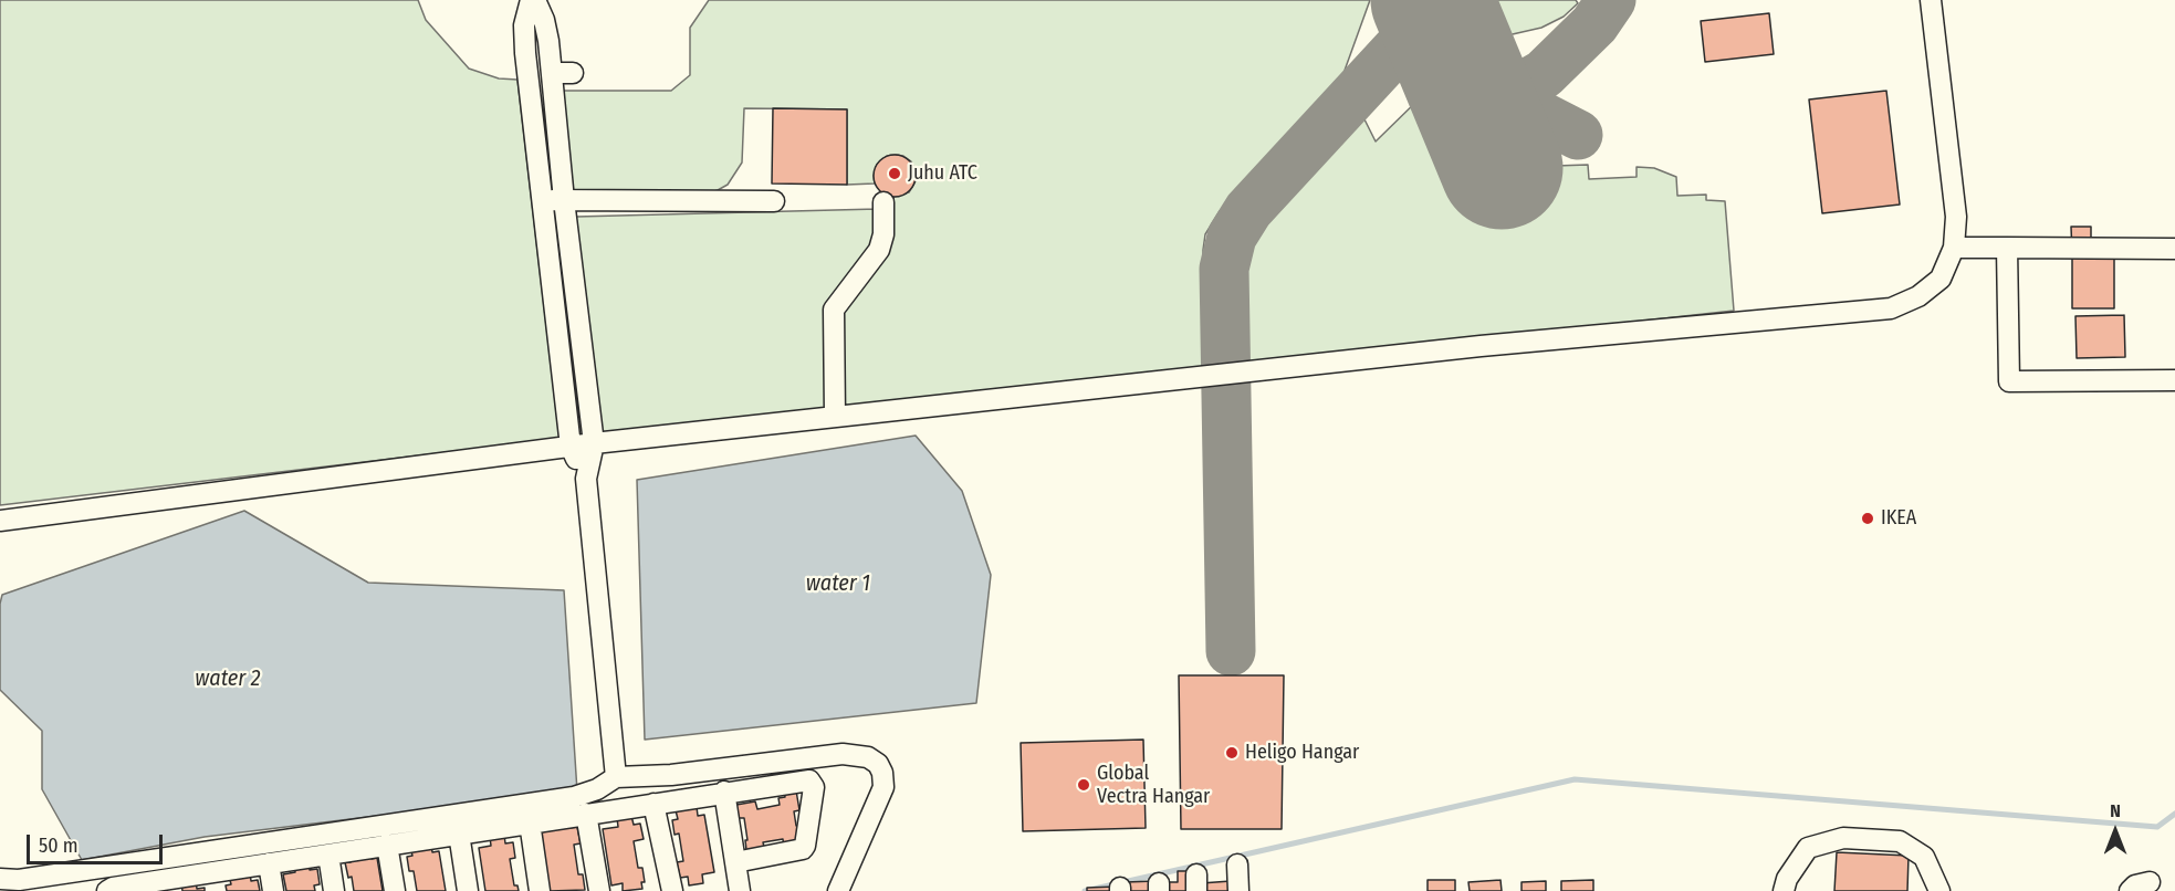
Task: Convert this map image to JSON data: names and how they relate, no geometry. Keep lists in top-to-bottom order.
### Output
{
  "water": ["water 1", "water 2"],
  "places": [
    "Juhu ATC",
    "IKEA",
    "Heligo Hangar",
    "Global Vectra Hangar"
  ],
  "scale_bar": "50 m",
  "north": "top"
}
